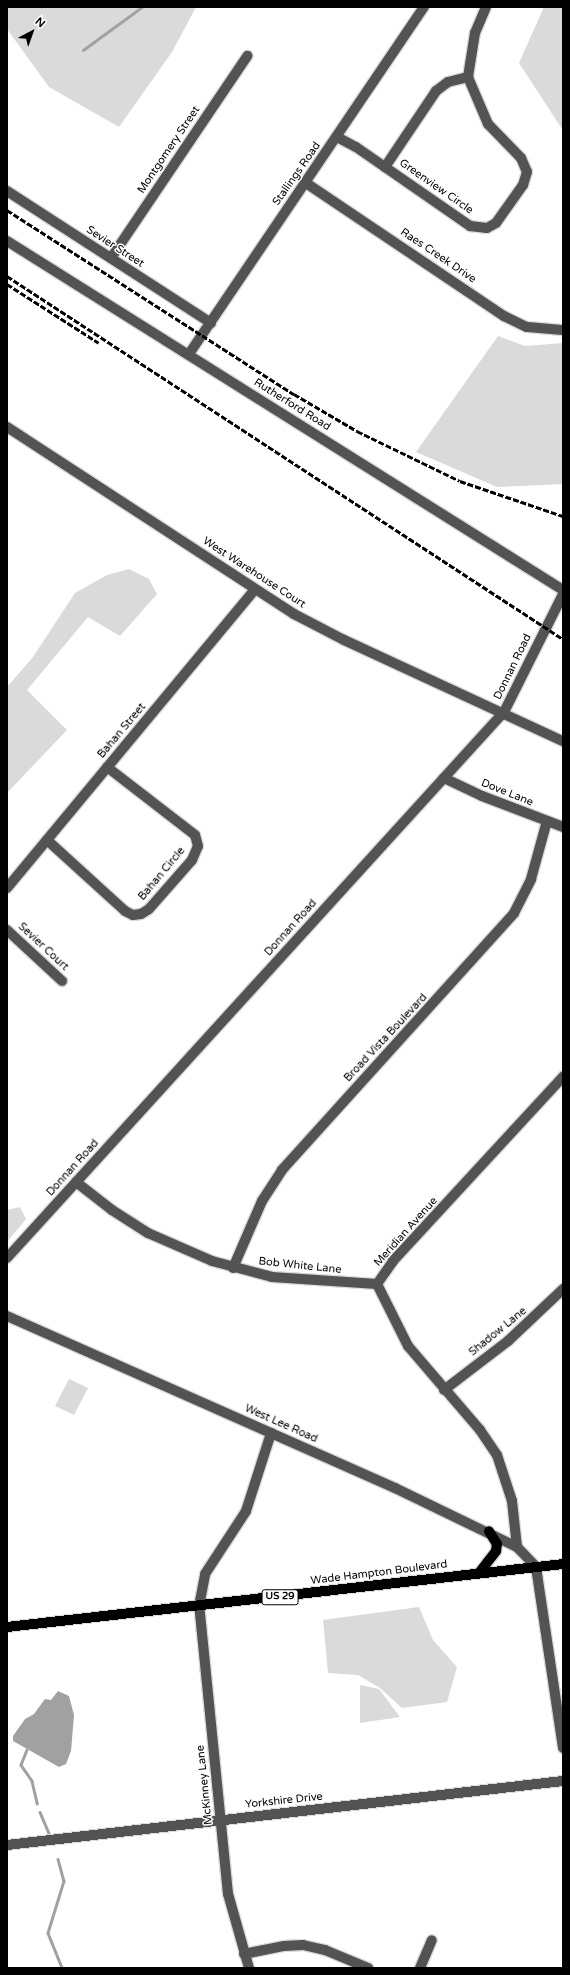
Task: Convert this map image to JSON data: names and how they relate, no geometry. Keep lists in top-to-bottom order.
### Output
{
  "streets": {
    "main road": ["Wade Hampton Boulevard", "US 29"],
    "street": [
      "Montgomery Street",
      "Stallings Road",
      "Greenview Circle",
      "Sevier Street",
      "Raes Creek Drive",
      "Rutherford Road",
      "West Warehouse Court",
      "Donnan Road",
      "Bahan Street",
      "Dove Lane",
      "Bahan Circle",
      "Sevier Court",
      "Broad Vista Boulevard",
      "Meridian Avenue",
      "Bob White Lane",
      "Shadow Lane",
      "West Lee Road",
      "McKinney Lane",
      "Yorkshire Drive"
    ]
  },
  "crossings": [
    ["Montgomery Street", "Sevier Street"],
    ["Stallings Road", "Greenview Circle"],
    ["Stallings Road", "Sevier Street"],
    ["Stallings Road", "Raes Creek Drive"],
    ["Stallings Road", "Rutherford Road"],
    ["West Warehouse Court", "Donnan Road"],
    ["West Warehouse Court", "Bahan Street"],
    ["Donnan Road", "Dove Lane"],
    ["Donnan Road", "Bob White Lane"],
    ["Bahan Street", "Bahan Circle"],
    ["Dove Lane", "Broad Vista Boulevard"],
    ["Broad Vista Boulevard", "Bob White Lane"],
    ["Meridian Avenue", "Bob White Lane"],
    ["Meridian Avenue", "Shadow Lane"],
    ["Meridian Avenue", "West Lee Road"],
    ["West Lee Road", "Wade Hampton Boulevard"],
    ["West Lee Road", "McKinney Lane"],
    ["Wade Hampton Boulevard", "McKinney Lane"],
    ["McKinney Lane", "Yorkshire Drive"]
  ],
  "north": "top right"
}
